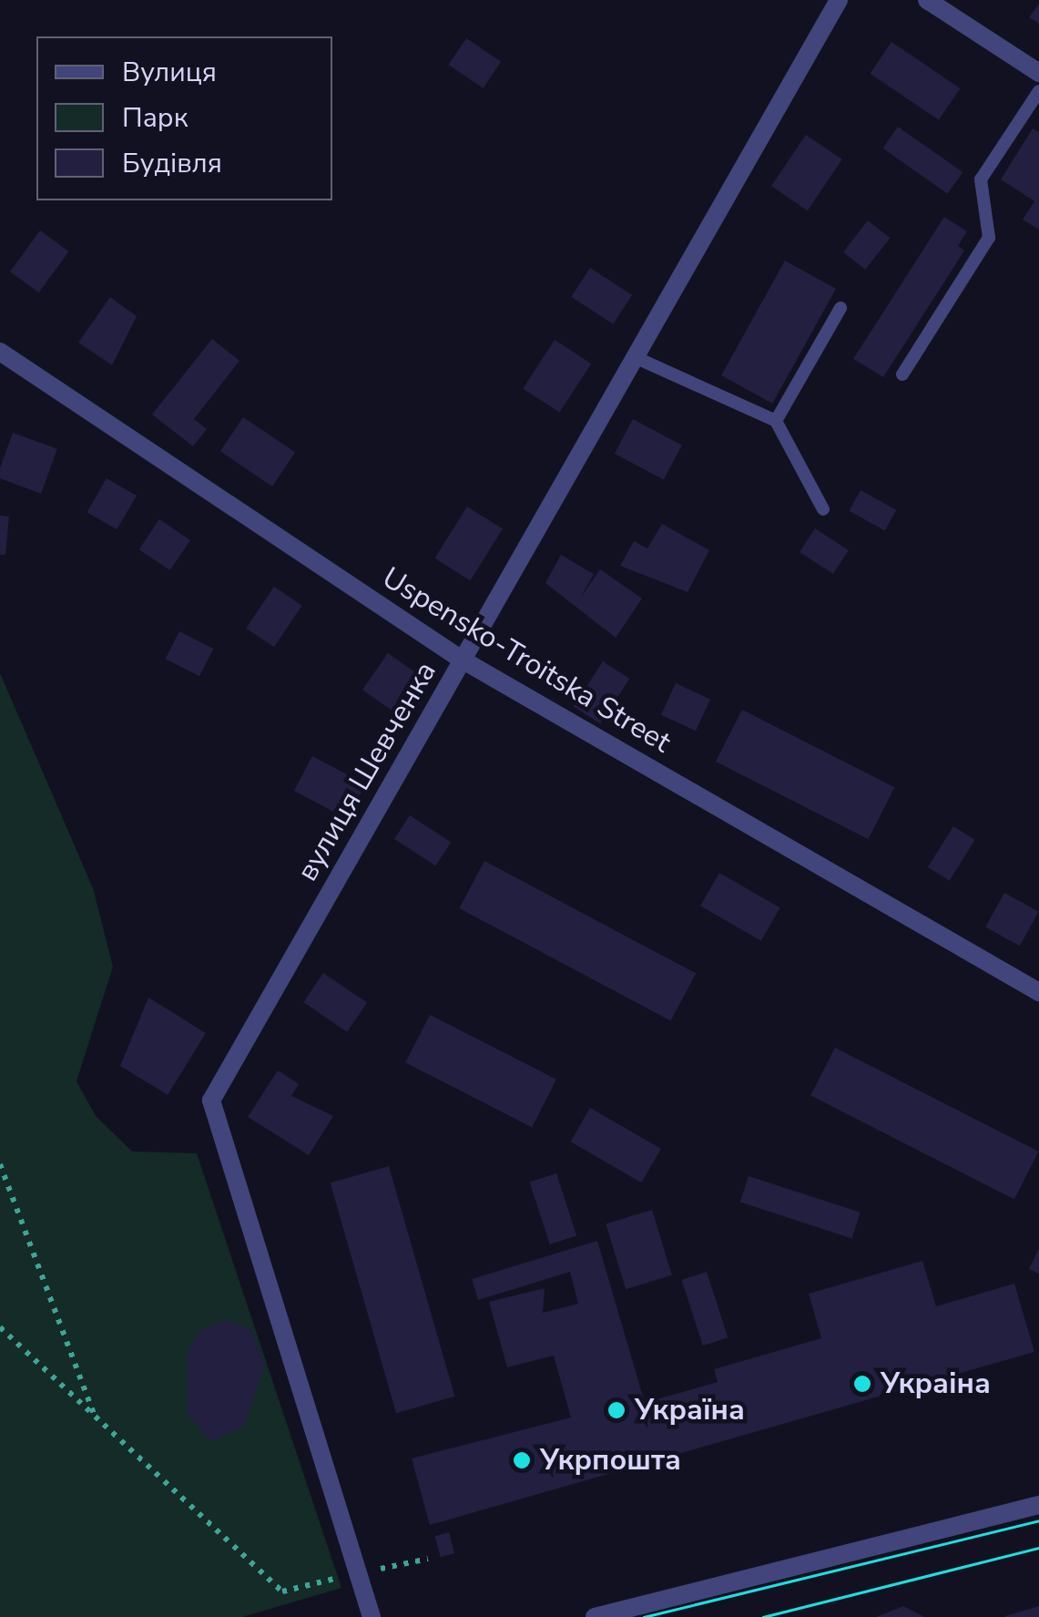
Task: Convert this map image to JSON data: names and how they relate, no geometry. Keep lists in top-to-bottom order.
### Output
{
  "streets": {
    "street": ["Uspensko-Troitska Street", "вулиця Шевченка"]
  },
  "crossings": [
    ["Uspensko-Troitska Street", "вулиця Шевченка"]
  ],
  "places": ["Украіна", "Україна", "Укрпошта"],
  "legend": ["Вулиця", "Парк", "Будівля"]
}
